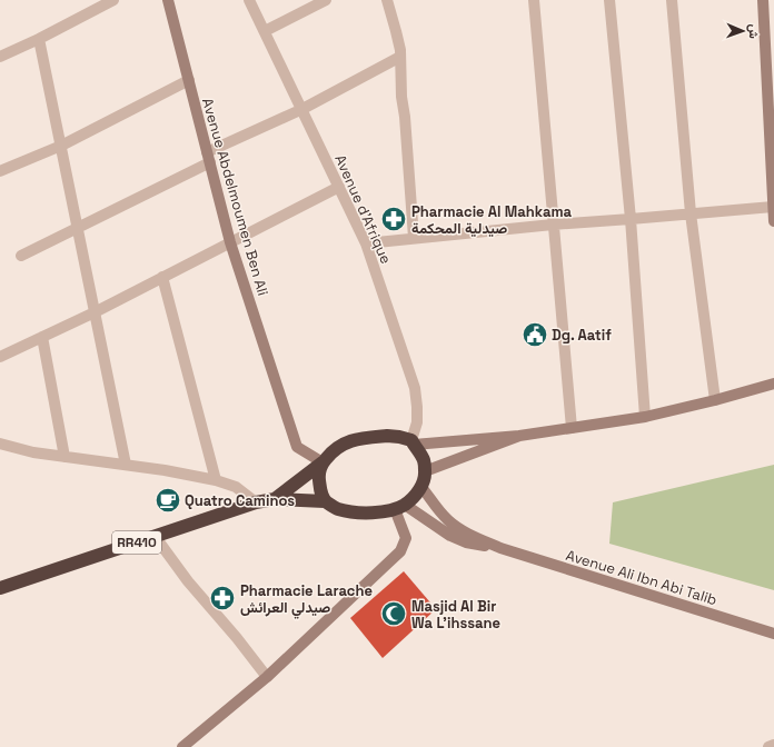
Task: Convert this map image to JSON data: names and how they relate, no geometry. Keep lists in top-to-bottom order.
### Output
{
  "streets": {
    "highway": ["RR410"],
    "street": ["Avenue Abdelmoumen Ben Ali", "Avenue d'Afrique", "Avenue Ali Ibn Abi Talib"]
  },
  "crossings": [
    ["Avenue Abdelmoumen Ben Ali", "Avenue d'Afrique"],
    ["Avenue Abdelmoumen Ben Ali", "RR410"],
    ["Avenue d'Afrique", "RR410"]
  ],
  "places": {
    "pharmacy": ["Pharmacie Al Mahkama صيدلية المحكمة", "Pharmacie Larache صيدلي العرائش"],
    "public building": ["Dg. Aatif"],
    "cafe": ["Quatro Caminos"],
    "mosque": ["Masjid Al Bir Wa L'ihssane"]
  },
  "north": "right"
}
